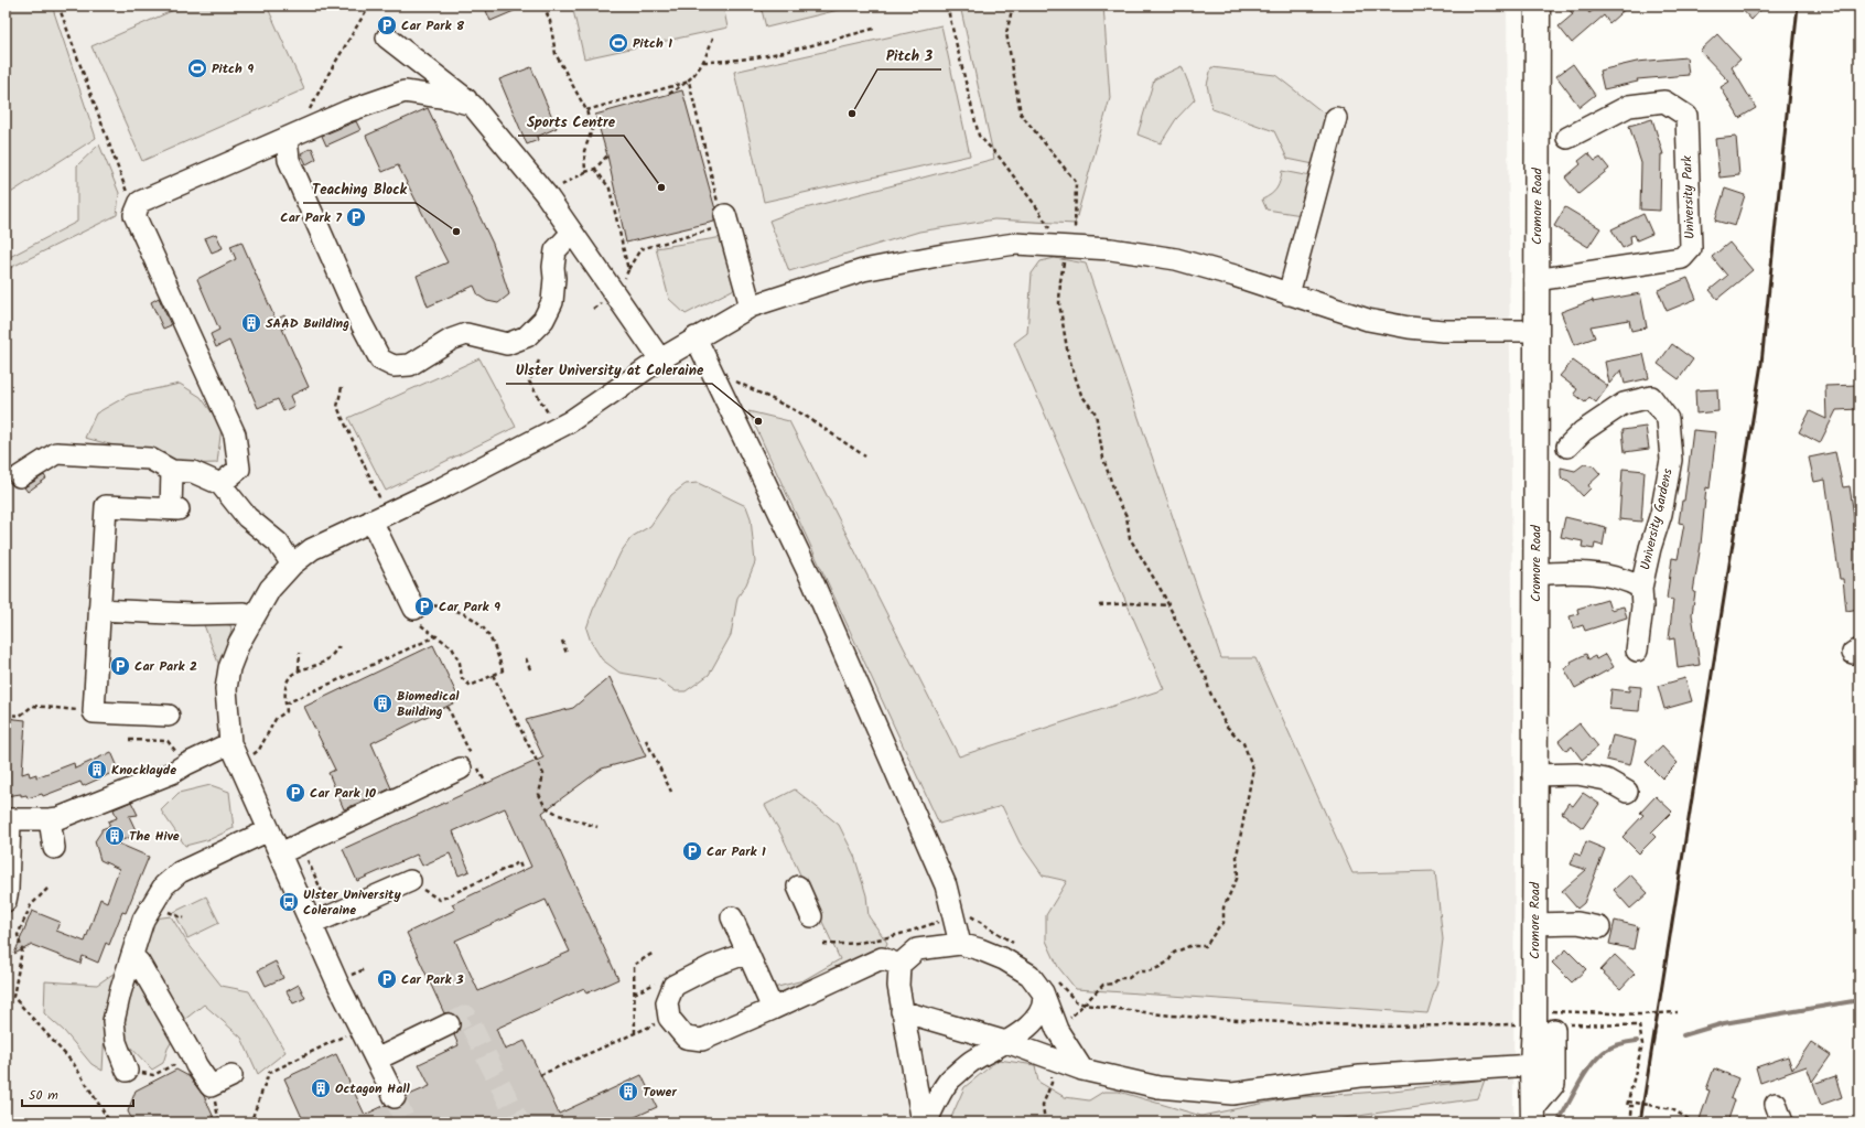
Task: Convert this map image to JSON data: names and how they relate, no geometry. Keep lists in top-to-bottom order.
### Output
{
  "streets": {
    "main road": ["Cromore Road"],
    "street": ["University Park", "University Gardens"]
  },
  "crossings": [
    ["University Park", "Cromore Road"],
    ["Cromore Road", "University Gardens"]
  ],
  "places": {
    "parking": [
      "Car Park 8",
      "Car Park 7",
      "Car Park 9",
      "Car Park 2",
      "Car Park 10",
      "Car Park 1",
      "Car Park 3"
    ],
    "sports": ["Pitch 1", "Pitch 9"],
    "other": [
      "Pitch 3",
      "Sports Centre",
      "Teaching Block",
      "Ulster University at Coleraine"
    ],
    "building": [
      "SAAD Building",
      "Biomedical Building",
      "Knocklayde",
      "The Hive",
      "Octagon Hall",
      "Tower"
    ],
    "bus stop": ["Ulster University Coleraine"]
  },
  "scale_bar": "50 m"
}
